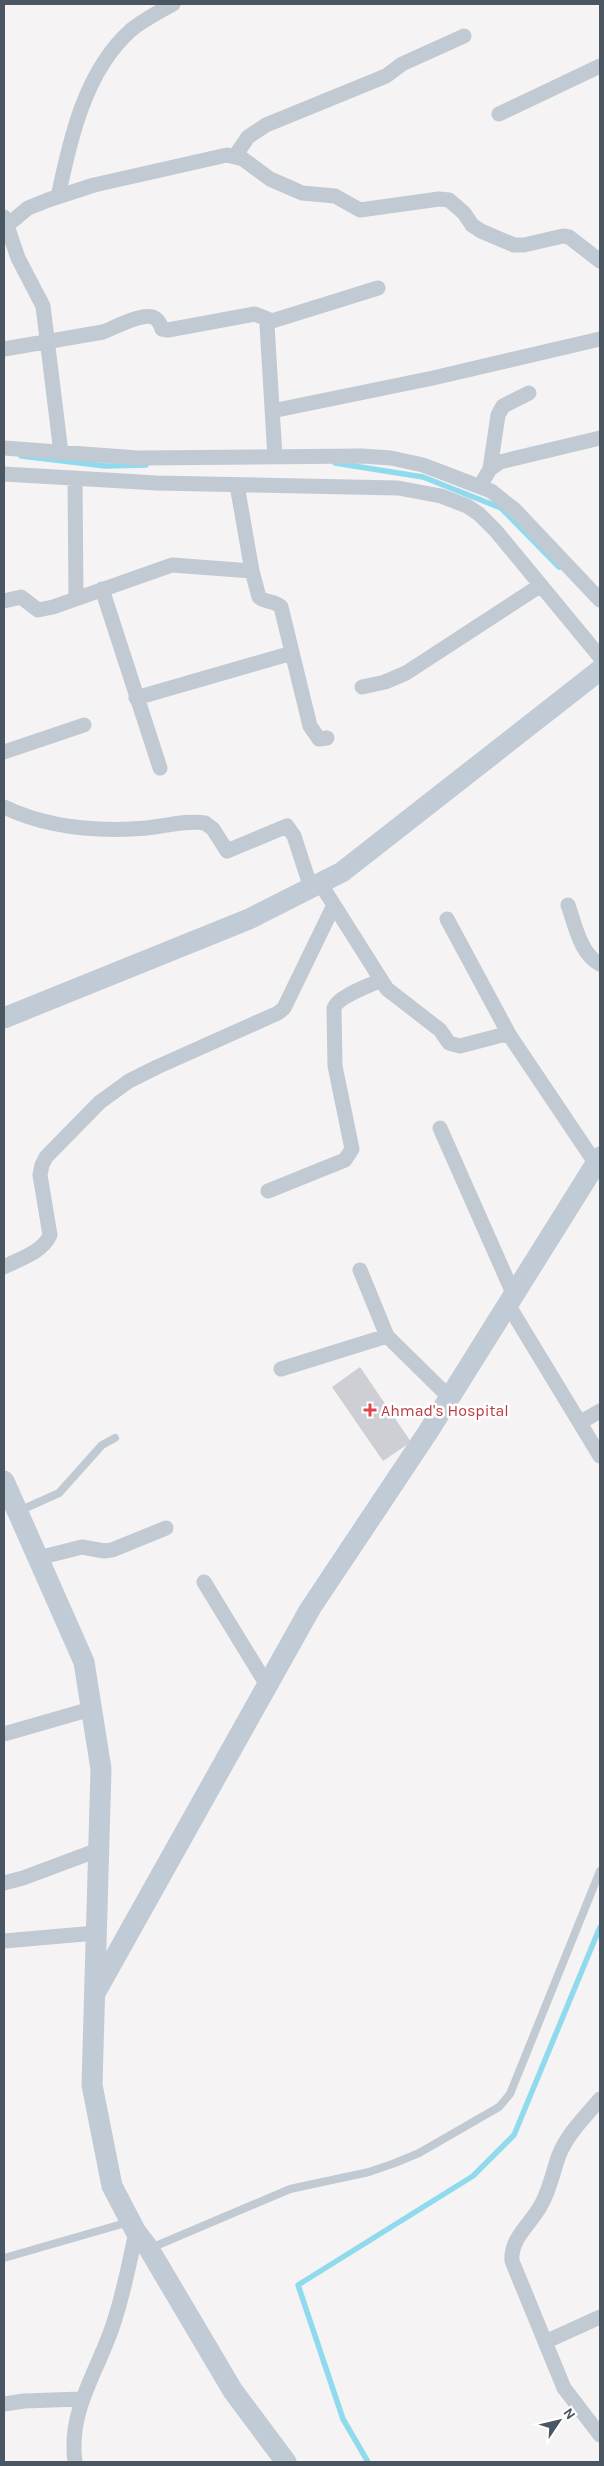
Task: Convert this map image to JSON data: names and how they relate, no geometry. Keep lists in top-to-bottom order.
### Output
{
  "places": {
    "health": ["Ahmad's Hospital"]
  },
  "north": "top right"
}
